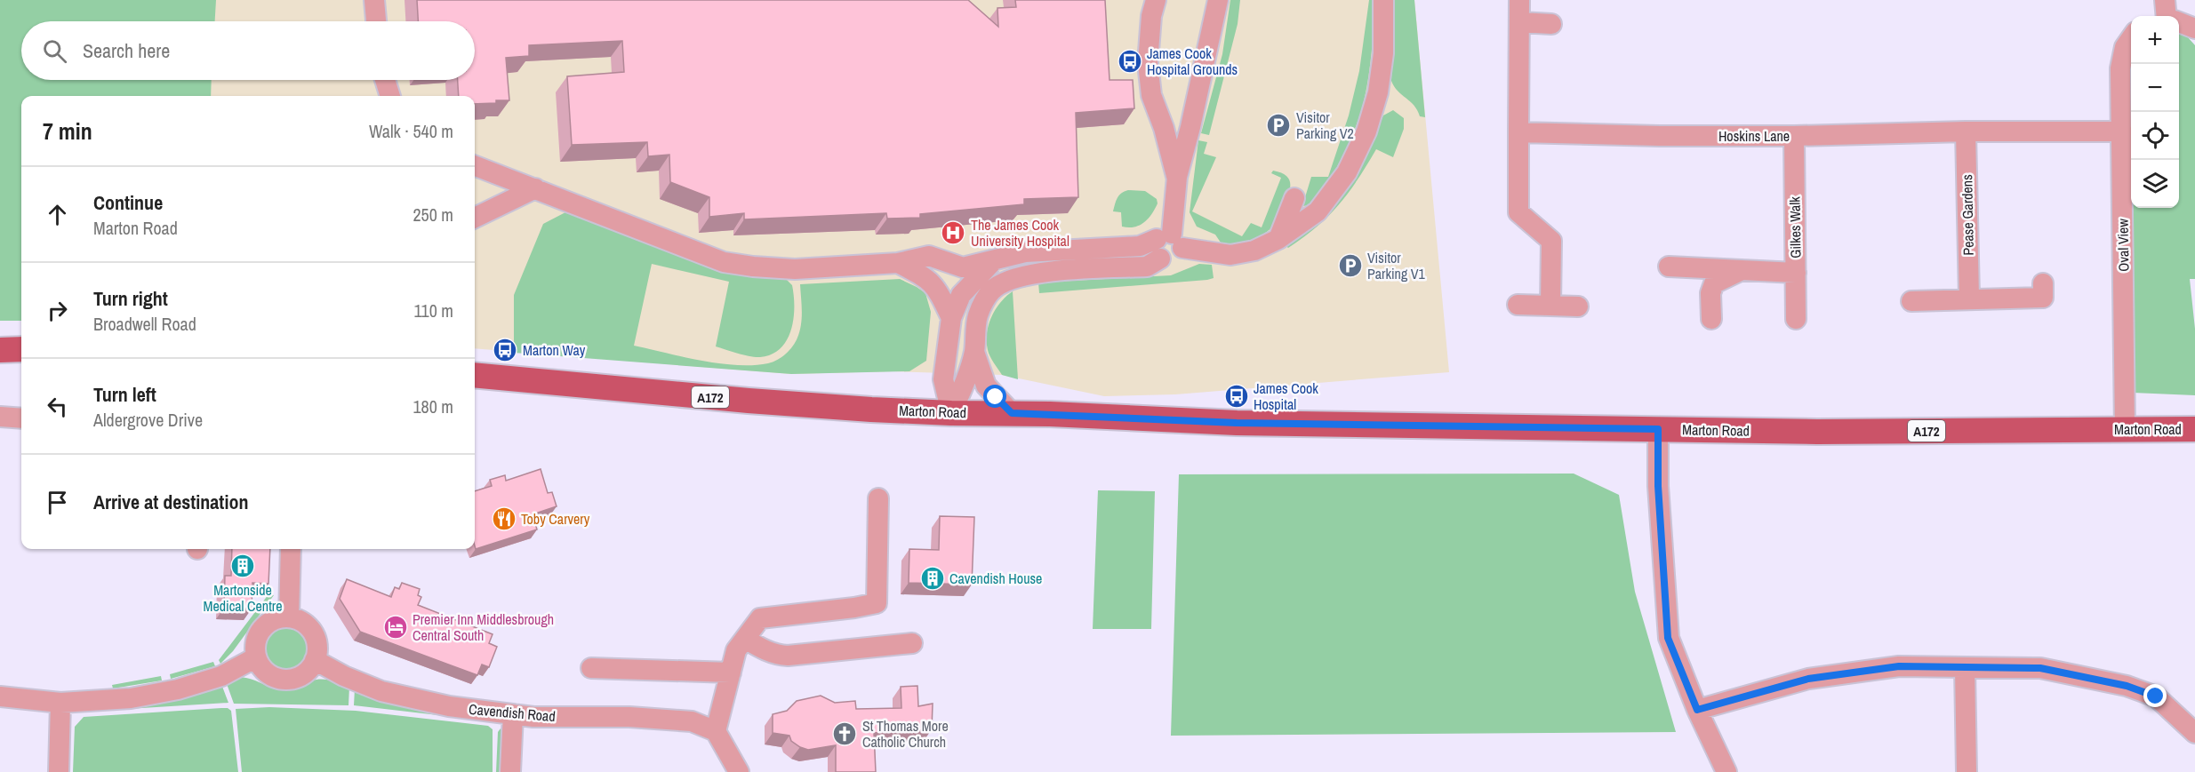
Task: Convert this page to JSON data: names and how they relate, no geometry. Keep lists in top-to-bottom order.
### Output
{
  "streets": {
    "main road": ["A172", "Marton Road"],
    "street": [
      "Hoskins Lane",
      "Pease Gardens",
      "Gilkes Walk",
      "Oval View",
      "Cavendish Road"
    ]
  },
  "crossings": [
    ["Hoskins Lane", "Pease Gardens"],
    ["Hoskins Lane", "Gilkes Walk"],
    ["Hoskins Lane", "Oval View"],
    ["Oval View", "Marton Road"]
  ],
  "places": {
    "bus stop": ["James Cook Hospital Grounds", "Marton Way", "James Cook Hospital"],
    "parking": ["Visitor Parking V2", "Visitor Parking V1"],
    "hospital": ["The James Cook University Hospital"],
    "restaurant": ["Toby Carvery"],
    "building": ["Martonside Medical Centre", "Cavendish House"],
    "hotel": ["Premier Inn Middlesbrough Central South"],
    "church": ["St Thomas More Catholic Church"]
  },
  "page": {
    "map_buttons": ["+", "−"],
    "search": "Search here",
    "heading": ["7 min", "Walk · 540 m"],
    "list": [
      ["Continue", "Marton Road", "250 m"],
      ["Turn right", "Broadwell Road", "110 m"],
      ["Turn left", "Aldergrove Drive", "180 m"],
      "Arrive at destination"
    ]
  }
}
